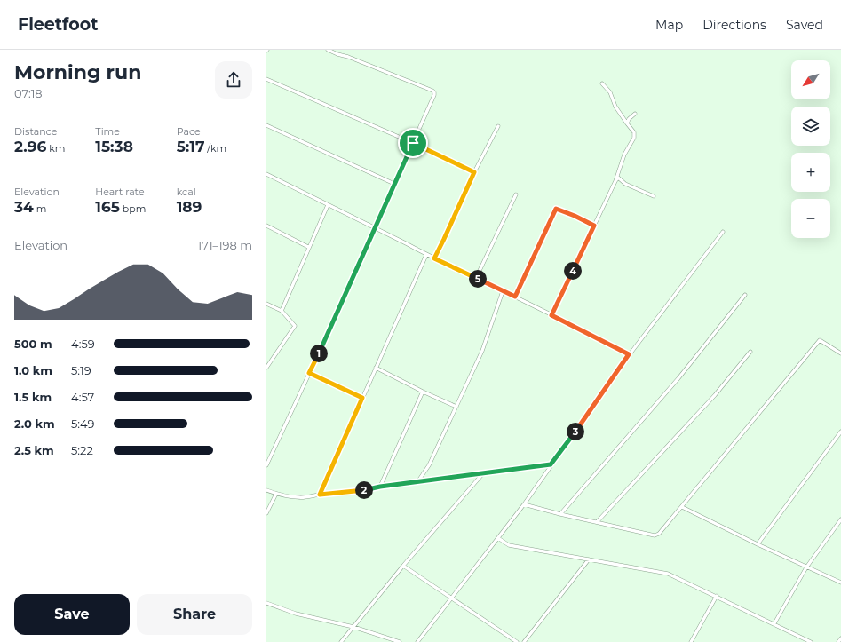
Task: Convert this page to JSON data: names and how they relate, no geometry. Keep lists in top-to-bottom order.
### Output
{
  "north": "bottom left",
  "page": {
    "header": "Fleetfoot",
    "nav": ["Map", "Directions", "Saved"],
    "heading": ["Morning run", "07:18"],
    "map_buttons": ["+", "−"],
    "stats": [
      ["Distance", "2.96 km"],
      ["Time", "15:38"],
      ["Pace", "5:17 /km"],
      ["Elevation", "34 m"],
      ["Heart rate", "165 bpm"],
      ["kcal", "189"]
    ],
    "chart": ["Elevation", "171–198 m"],
    "pins": [
      "4",
      "5",
      "1",
      "3",
      "2"
    ],
    "list": [
      {
        "name": "500 m",
        "note": "4:59"
      },
      {
        "name": "1.0 km",
        "note": "5:19"
      },
      {
        "name": "1.5 km",
        "note": "4:57"
      },
      {
        "name": "2.0 km",
        "note": "5:49"
      },
      {
        "name": "2.5 km",
        "note": "5:22"
      }
    ],
    "buttons": ["Save", "Share"]
  }
}
